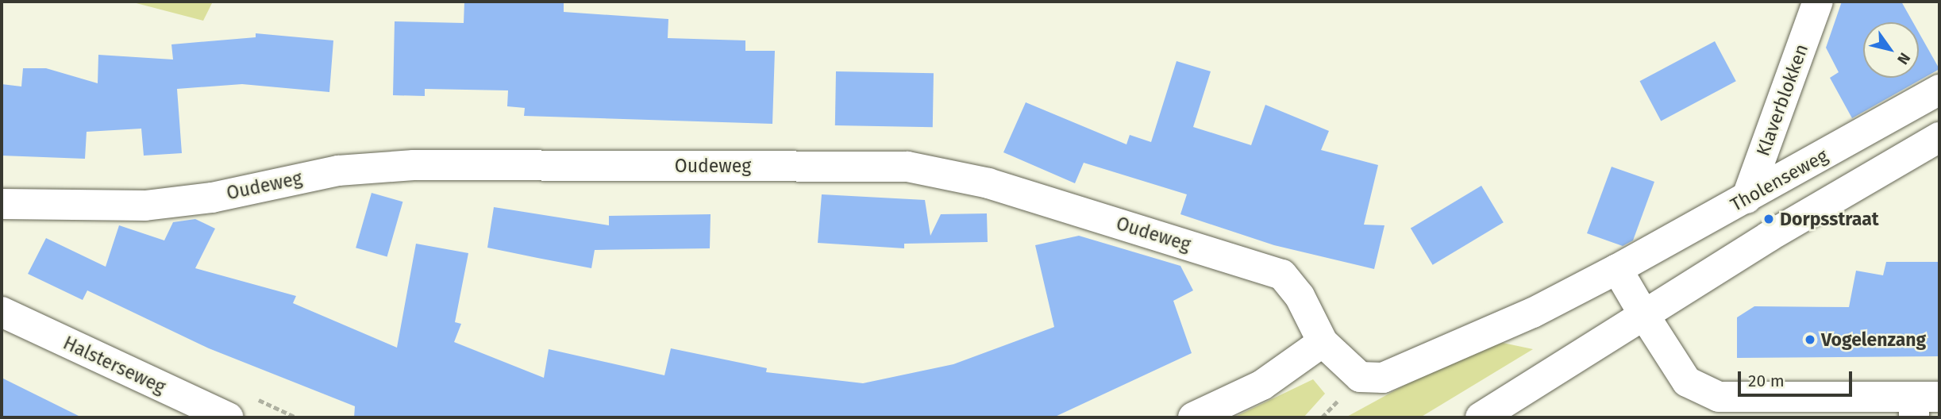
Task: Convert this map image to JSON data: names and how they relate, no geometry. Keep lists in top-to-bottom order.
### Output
{
  "streets": {
    "street": [
      "Klaverblokken",
      "Oudeweg",
      "Tholenseweg",
      "Halsterseweg"
    ]
  },
  "crossings": [
    ["Klaverblokken", "Tholenseweg"],
    ["Oudeweg", "Tholenseweg"]
  ],
  "places": ["Dorpsstraat", "Vogelenzang"],
  "scale_bar": "20 m",
  "north": "bottom right"
}
